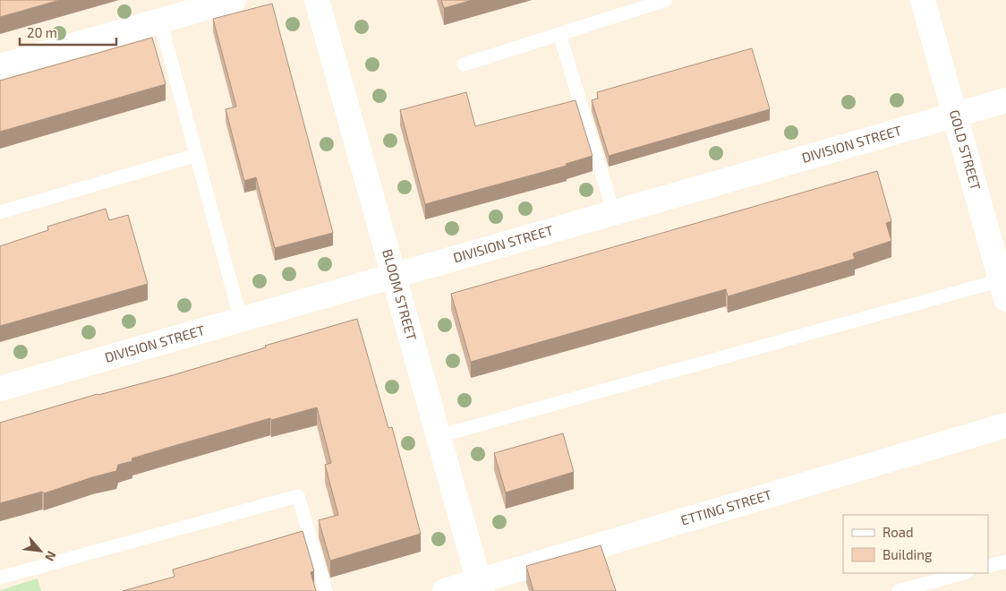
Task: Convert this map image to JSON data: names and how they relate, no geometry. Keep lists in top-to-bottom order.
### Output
{
  "streets": {
    "street": [
      "DIVISION STREET",
      "GOLD STREET",
      "BLOOM STREET",
      "ETTING STREET"
    ]
  },
  "crossings": [
    ["DIVISION STREET", "GOLD STREET"],
    ["DIVISION STREET", "BLOOM STREET"],
    ["BLOOM STREET", "ETTING STREET"]
  ],
  "legend": ["Road", "Building"],
  "scale_bar": "20 m",
  "north": "bottom right"
}
